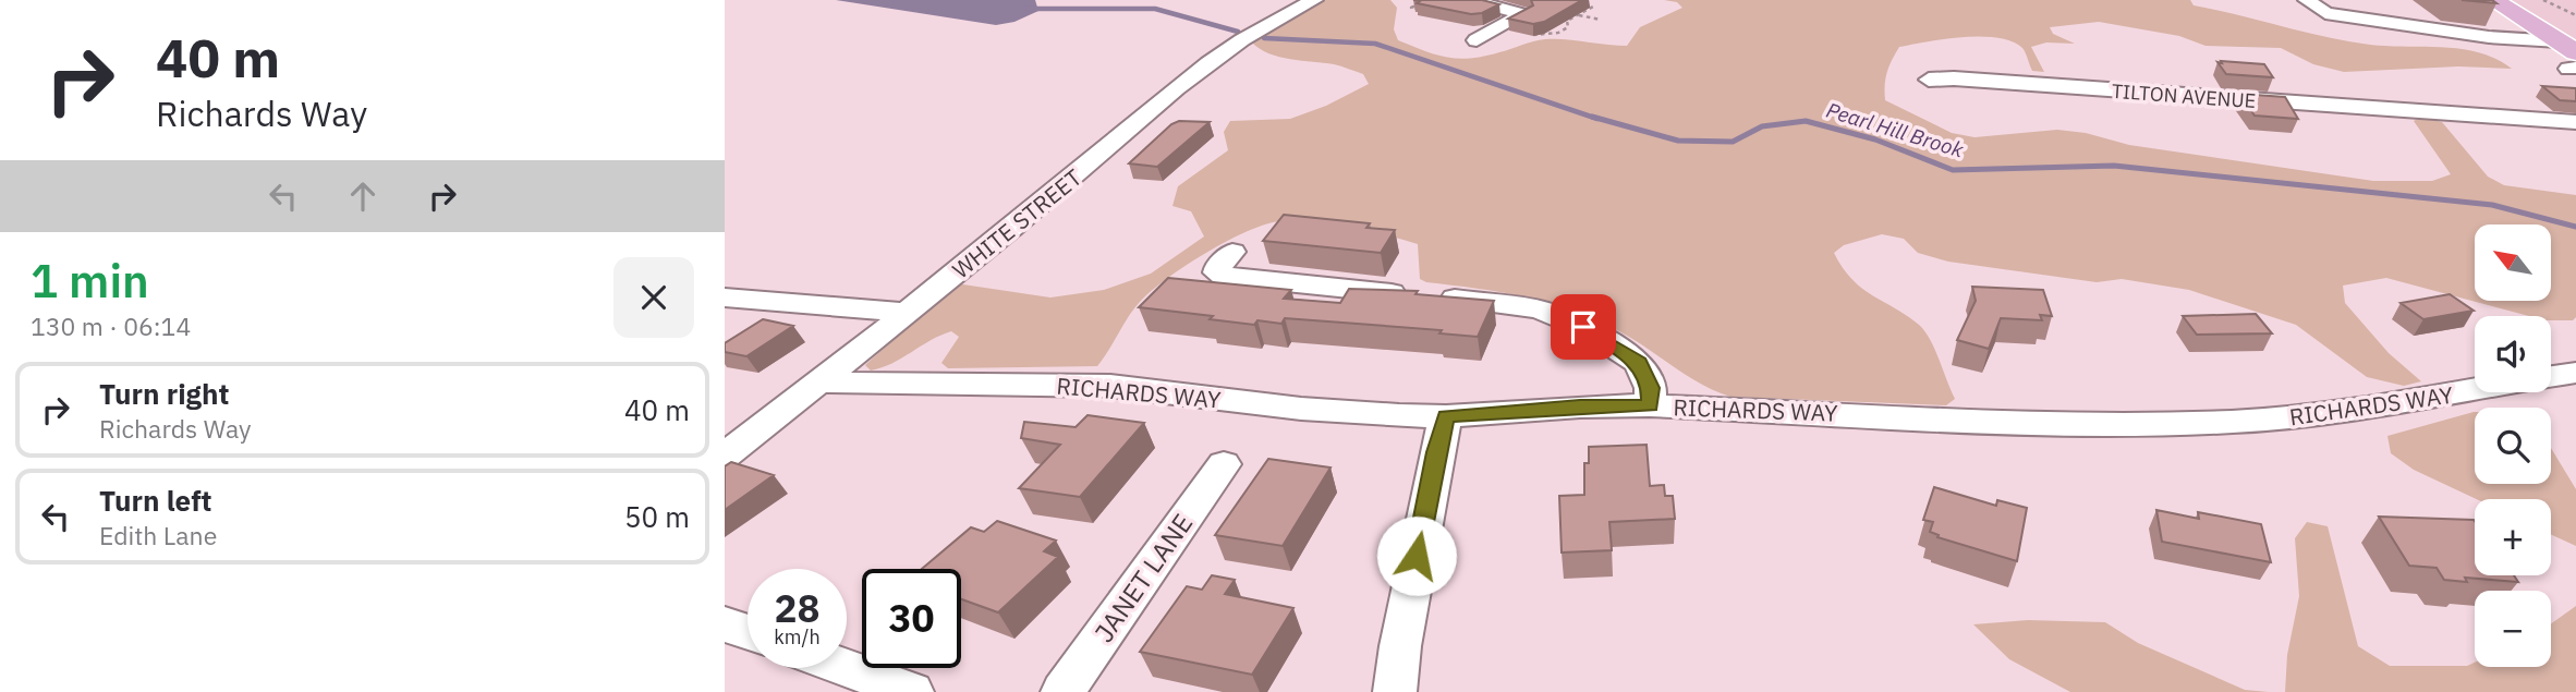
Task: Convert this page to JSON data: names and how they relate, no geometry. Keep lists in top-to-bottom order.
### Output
{
  "streets": {
    "street": [
      "TILTON AVENUE",
      "WHITE STREET",
      "RICHARDS WAY",
      "JANET LANE"
    ]
  },
  "crossings": [
    ["WHITE STREET", "RICHARDS WAY"]
  ],
  "water": ["Pearl Hill Brook"],
  "north": "top left",
  "page": {
    "turn": ["40 m", "Richards Way"],
    "map_buttons": ["+", "−"],
    "heading": ["1 min", "130 m · 06:14"],
    "list": [
      {
        "name": "Turn right",
        "note": "Richards Way",
        "value": "40 m"
      },
      {
        "name": "Turn left",
        "note": "Edith Lane",
        "value": "50 m"
      }
    ],
    "speed": "28 km/h",
    "limit": "30"
  }
}
